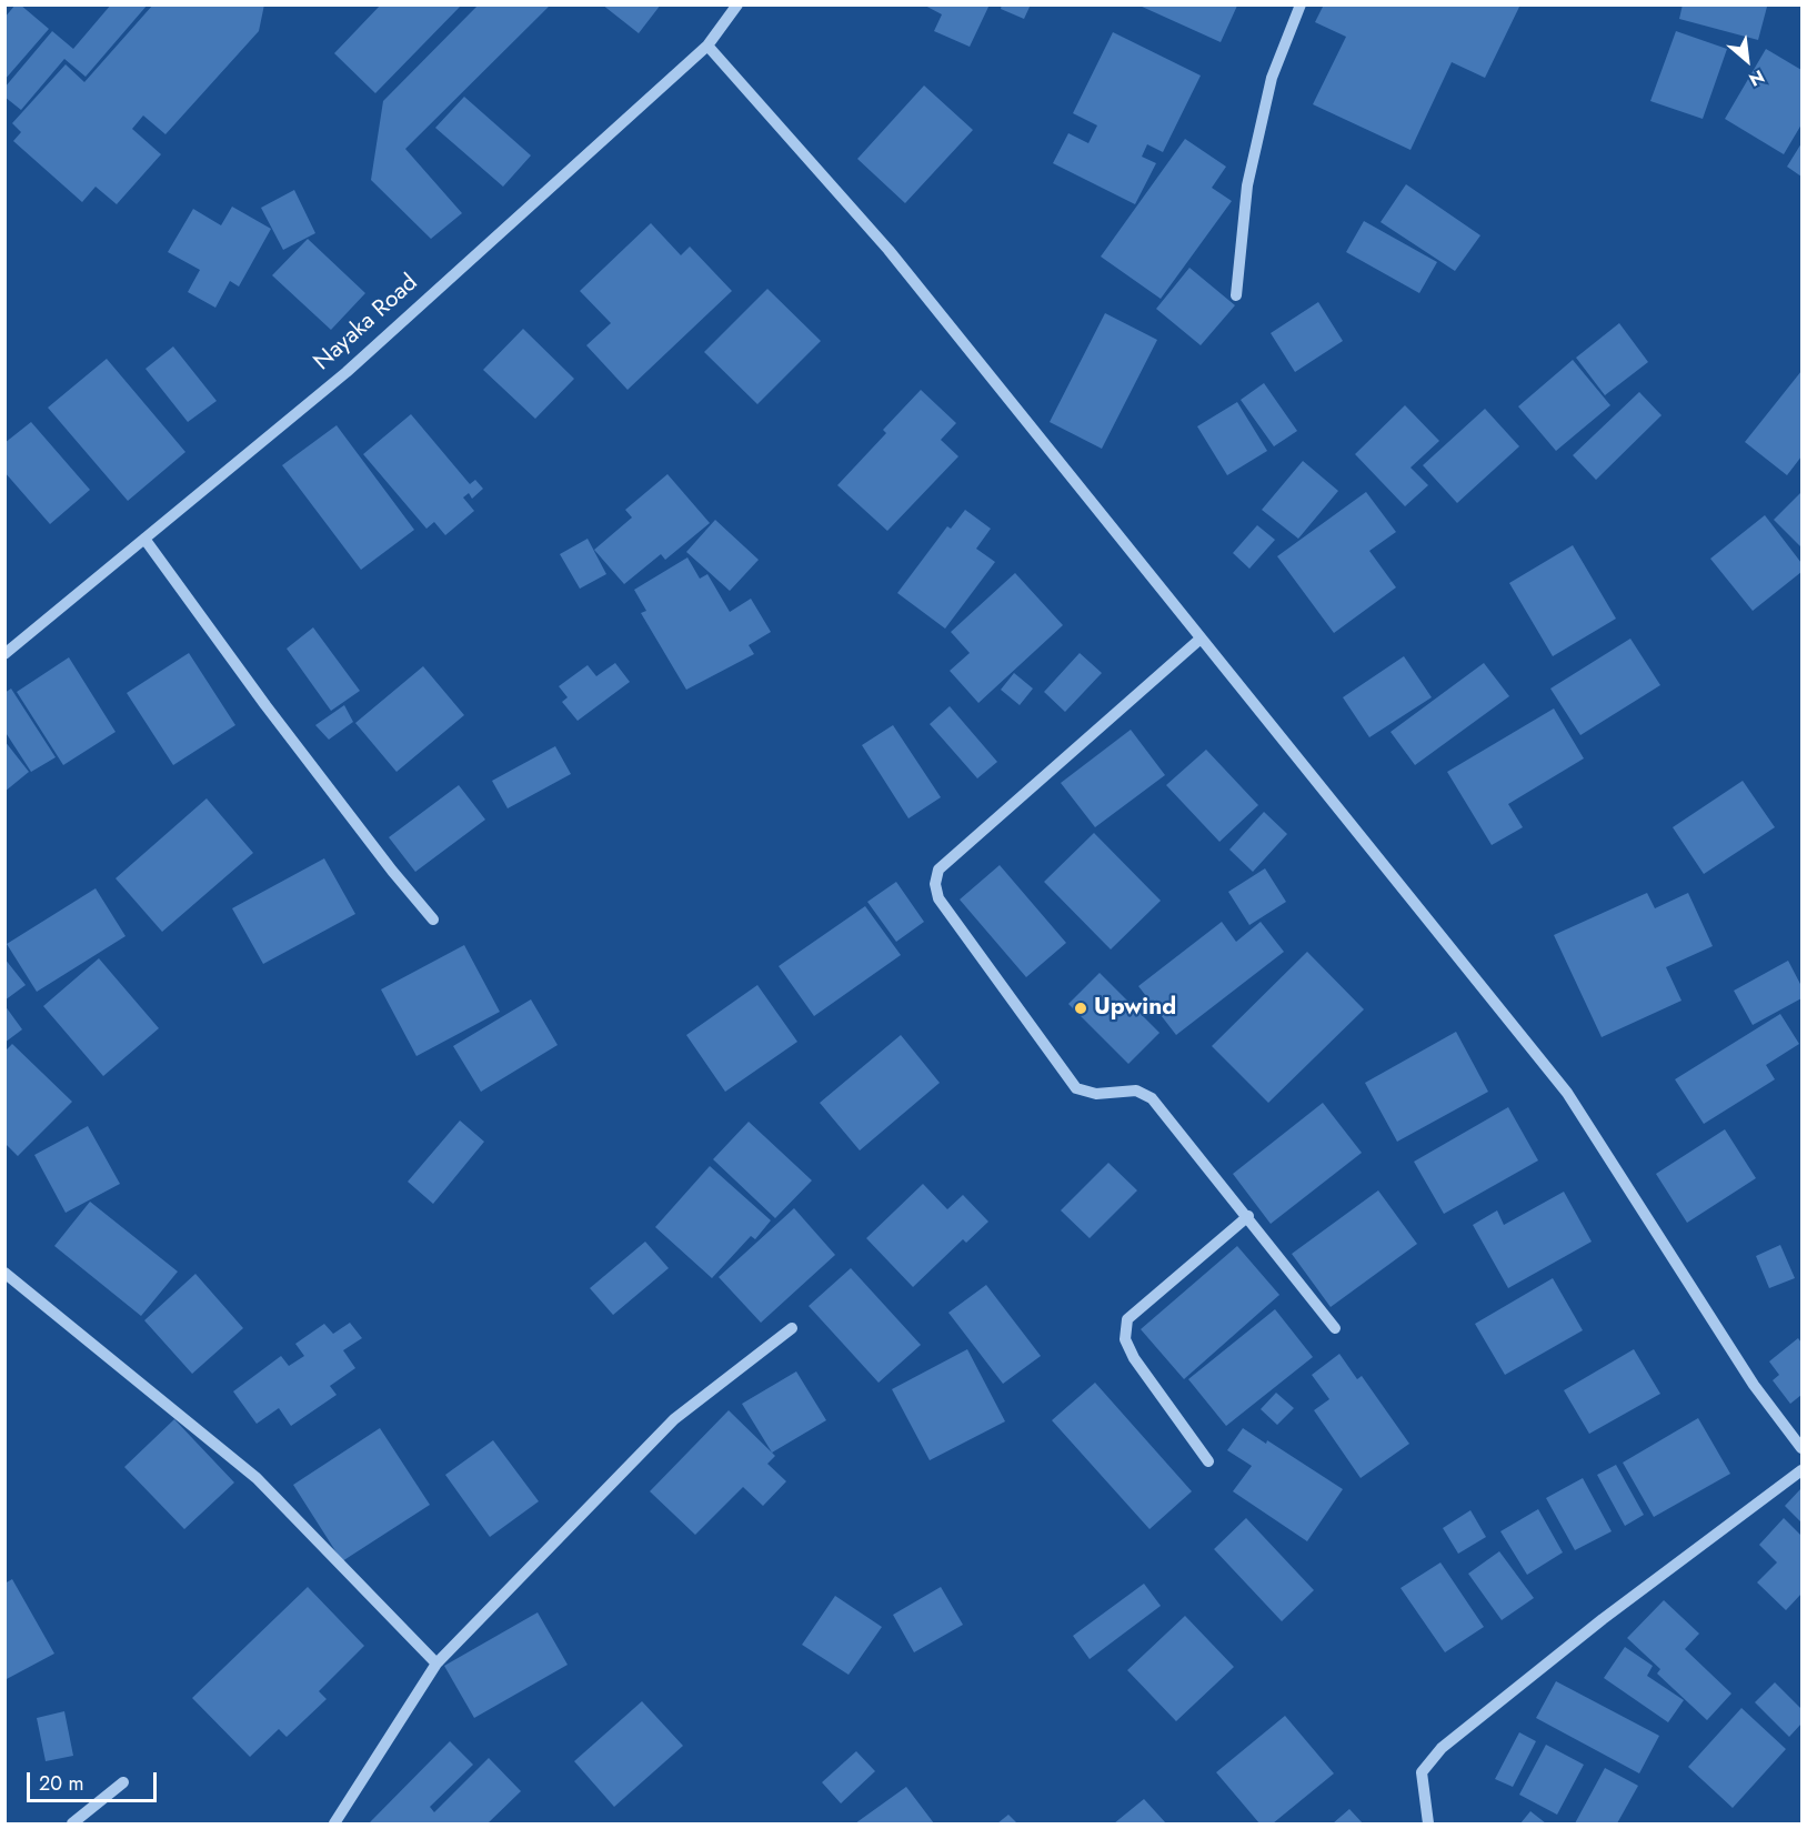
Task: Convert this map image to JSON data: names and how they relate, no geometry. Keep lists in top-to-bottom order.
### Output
{
  "streets": {
    "street": ["Nayaka Road"]
  },
  "places": ["Upwind"],
  "scale_bar": "20 m",
  "north": "bottom right"
}
